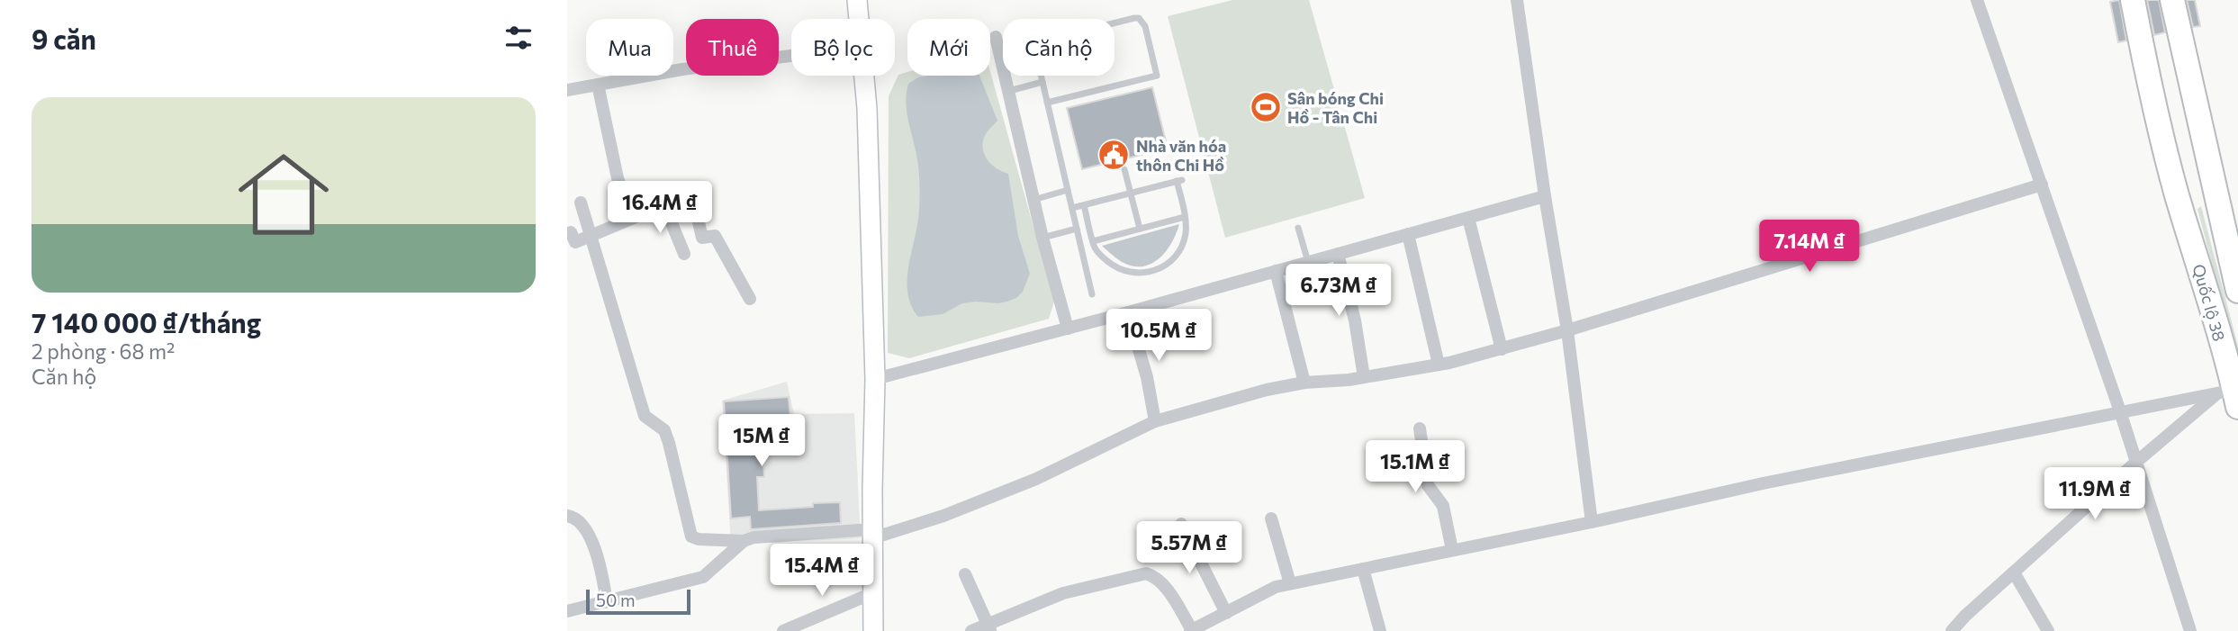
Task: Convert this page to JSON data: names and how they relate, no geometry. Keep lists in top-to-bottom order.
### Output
{
  "streets": {
    "highway": ["Quốc lộ 38"]
  },
  "places": {
    "sports": ["Sân bóng Chi Hồ - Tân Chi"],
    "public building": ["Nhà văn hóa thôn Chi Hồ"]
  },
  "scale_bar": "50 m",
  "page": {
    "heading": "9 căn",
    "chip": [
      "Mua",
      "Thuê",
      "Bộ lọc",
      "Mới",
      "Căn hộ"
    ],
    "list": [
      {
        "name": "7 140 000 ₫/tháng",
        "note": "2 phòng · 68 m² · Căn hộ"
      }
    ],
    "price": [
      "16.4M ₫",
      "7.14M ₫",
      "6.73M ₫",
      "10.5M ₫",
      "15M ₫",
      "15.1M ₫",
      "11.9M ₫",
      "5.57M ₫",
      "15.4M ₫"
    ],
    "scale": "50 m"
  }
}
